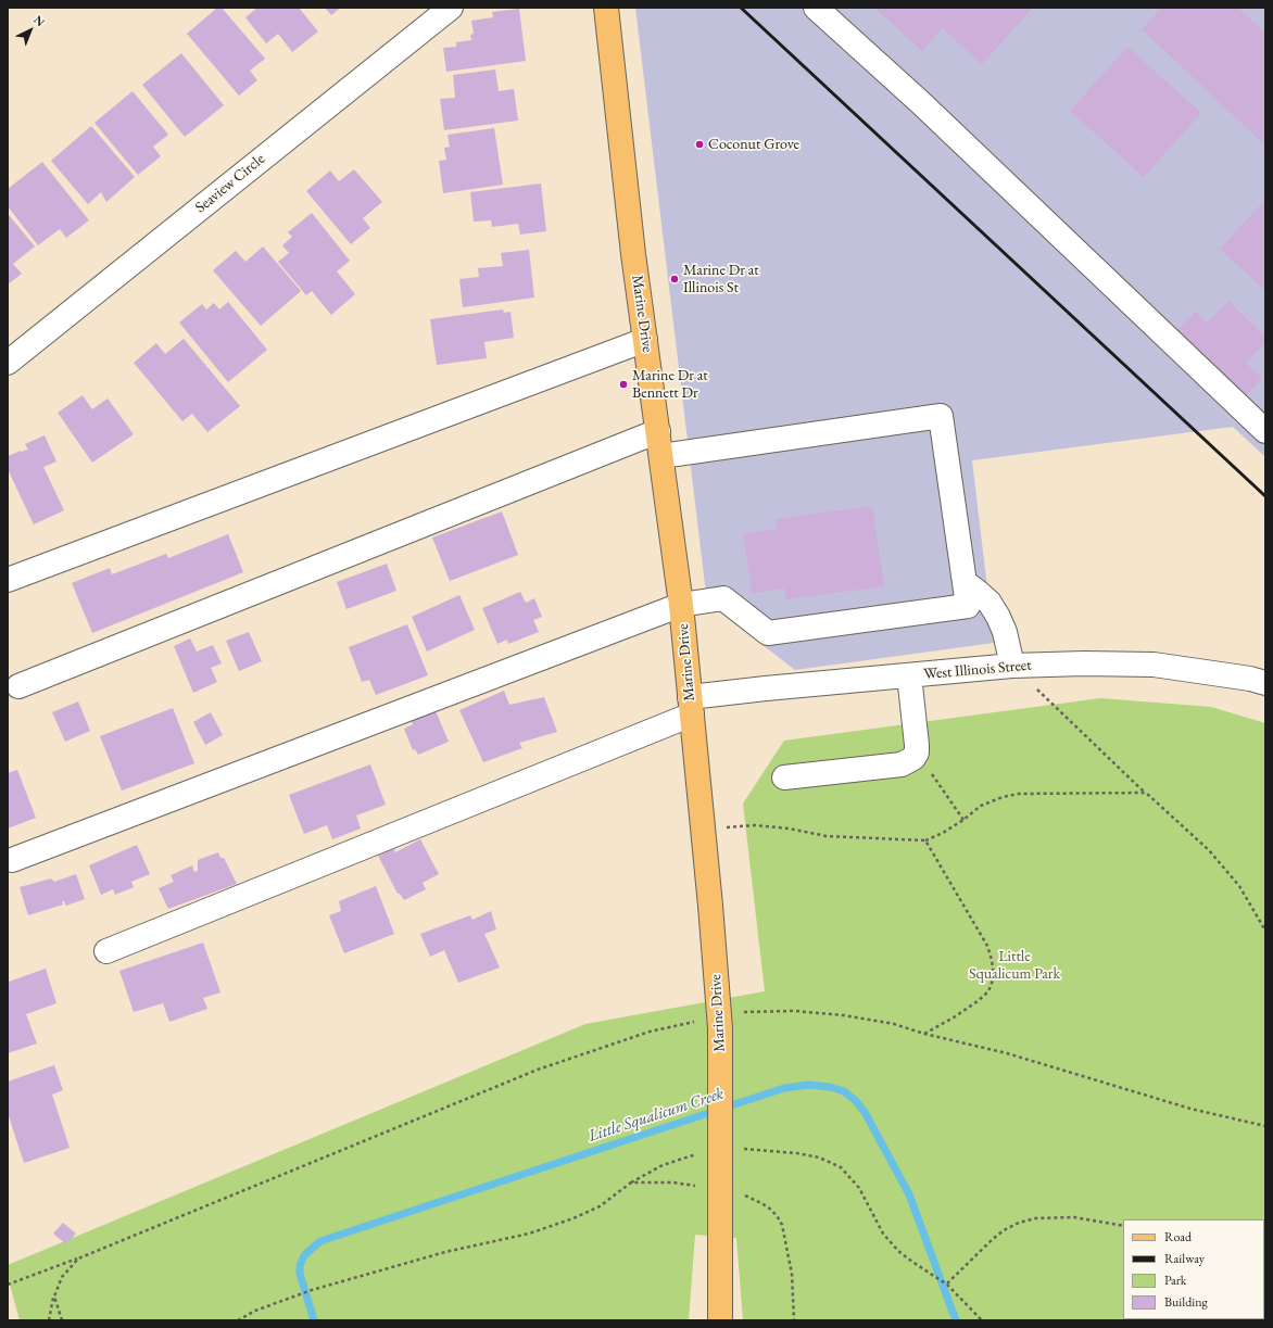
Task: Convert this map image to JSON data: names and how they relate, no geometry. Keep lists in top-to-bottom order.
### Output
{
  "streets": {
    "main road": ["Marine Drive"],
    "street": ["Seaview Circle", "West Illinois Street"]
  },
  "crossings": [
    ["Marine Drive", "West Illinois Street"]
  ],
  "water": ["Little Squalicum Creek"],
  "parks": ["Little Squalicum Park"],
  "places": ["Coconut Grove", "Marine Dr at Illinois St", "Marine Dr at Bennett Dr"],
  "legend": [
    "Road",
    "Railway",
    "Park",
    "Building"
  ],
  "north": "top right"
}
